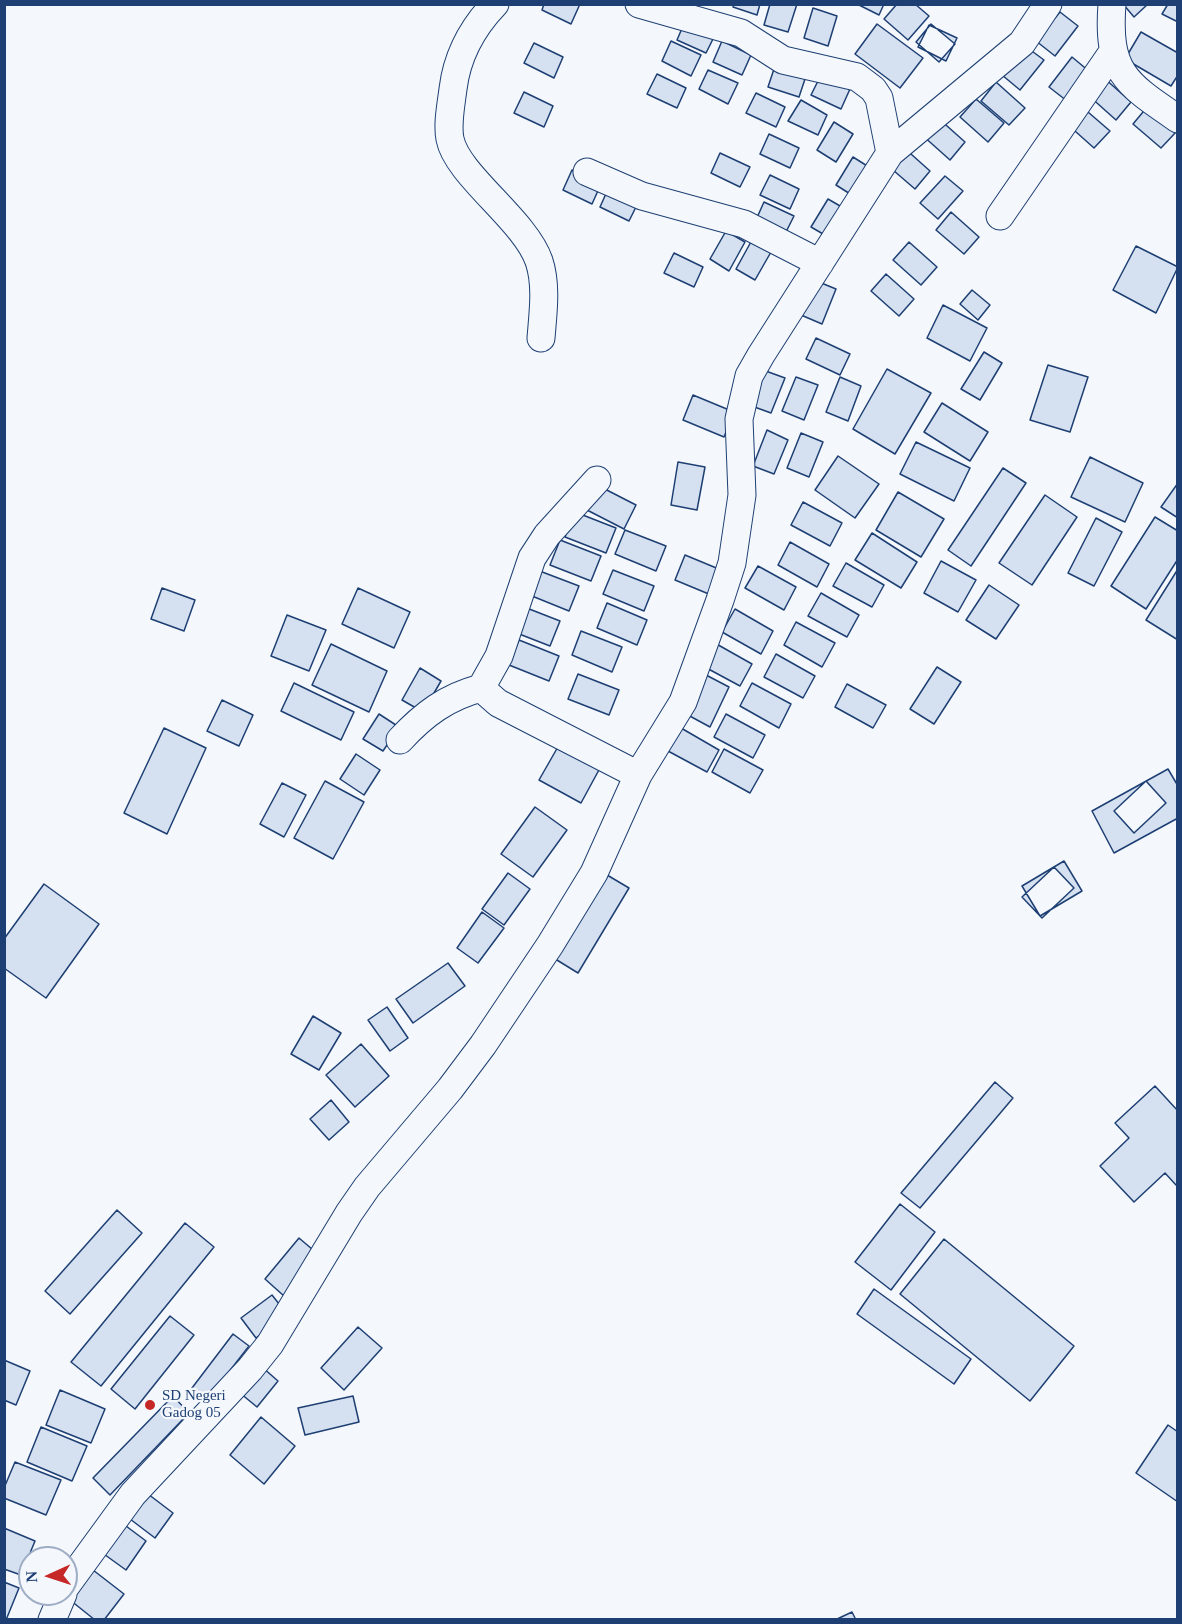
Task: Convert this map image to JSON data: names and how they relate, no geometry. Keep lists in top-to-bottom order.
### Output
{
  "places": ["SD Negeri Gadog 05"],
  "north": "left"
}
